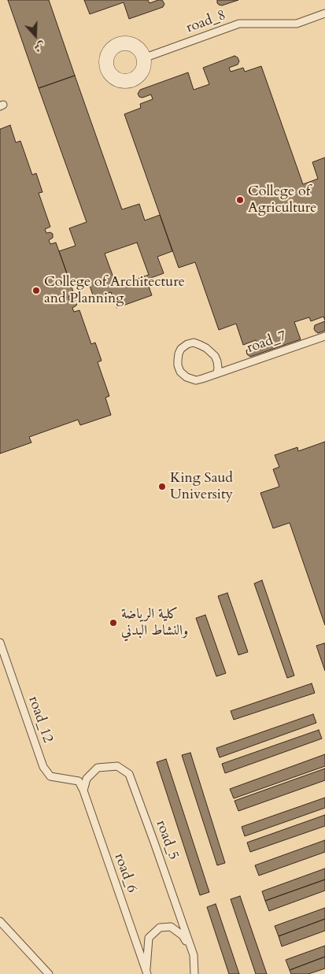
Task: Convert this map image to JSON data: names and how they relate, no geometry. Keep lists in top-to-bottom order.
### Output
{
  "streets": {
    "lane": [
      "road_8",
      "road_7",
      "road_12",
      "road_5",
      "road_6"
    ]
  },
  "crossings": [
    ["road_12", "road_6"],
    ["road_5", "road_6"]
  ],
  "places": [
    "College of Agriculture",
    "College of Architecture and Planning",
    "King Saud University",
    "كلية الرياضة والنشاط البدني"
  ],
  "north": "bottom"
}
